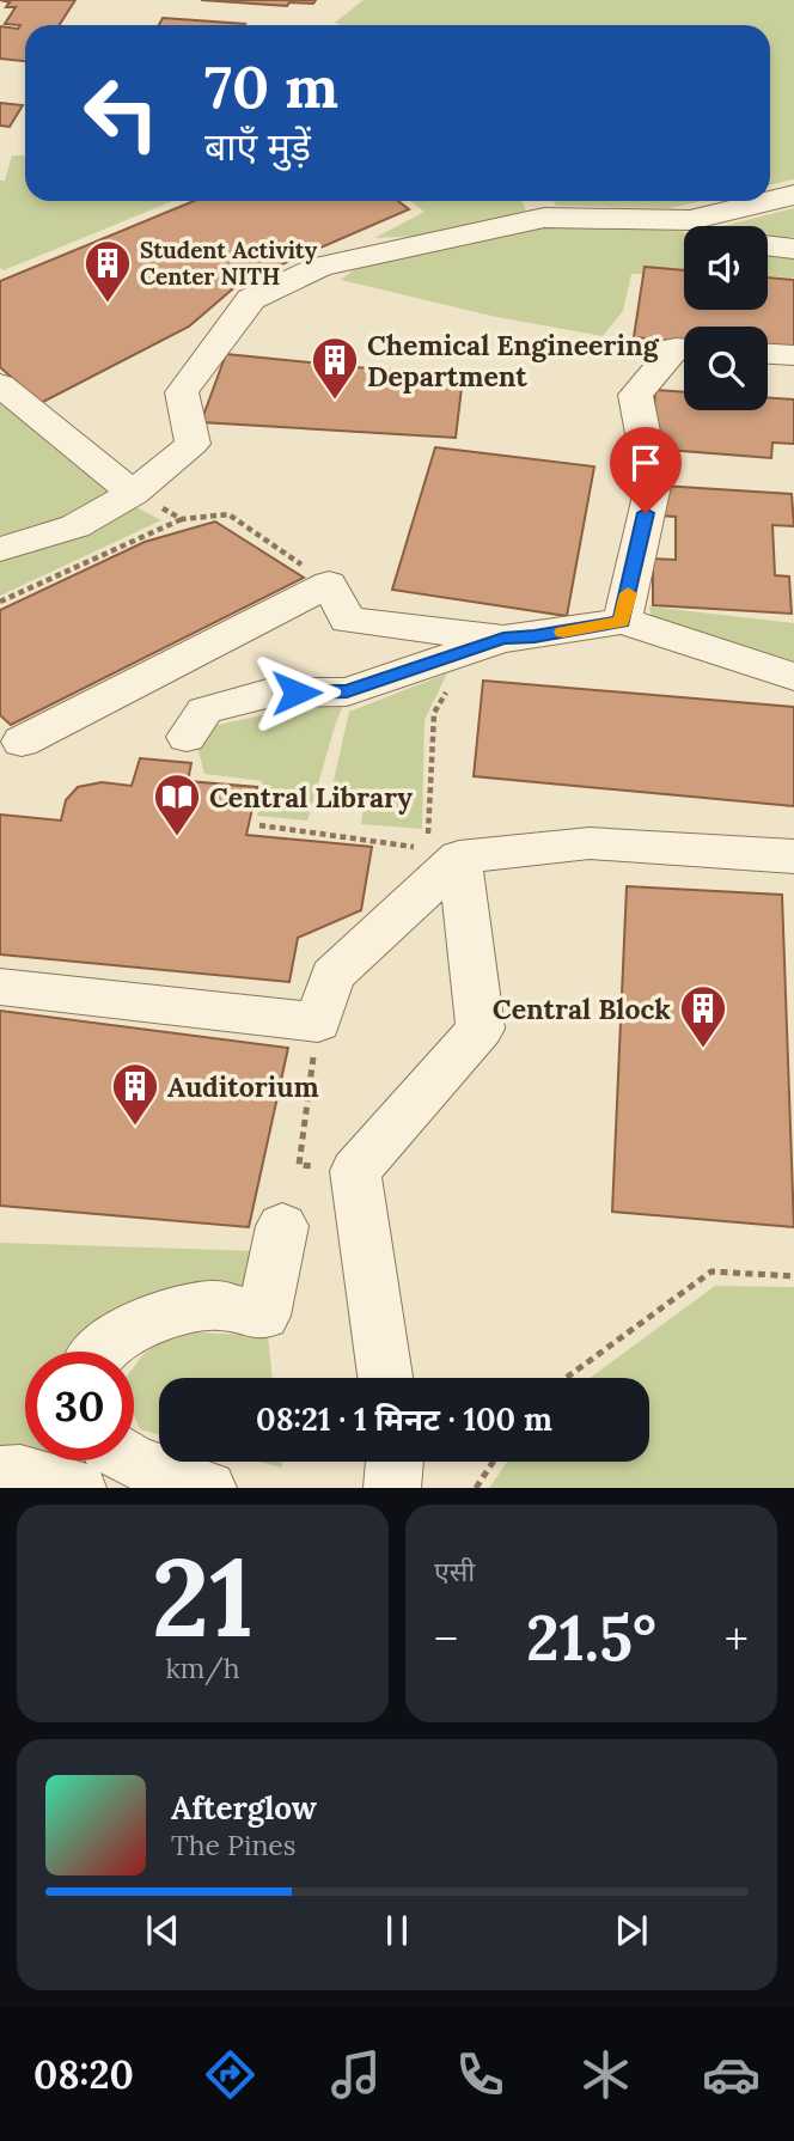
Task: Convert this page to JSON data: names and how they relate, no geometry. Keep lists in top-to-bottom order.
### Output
{
  "places": {
    "building": [
      "Student Activity Center NITH",
      "Chemical Engineering Department",
      "Central Block",
      "Auditorium"
    ],
    "library": ["Central Library"]
  },
  "page": {
    "turn": ["70 m", "बाएँ मुड़ें"],
    "limit": "30",
    "trip": "08:21 · 1 मिनट · 100 m",
    "tile": [
      ["21", "km/h"],
      "एसी"
    ],
    "heat": ["−", "21.5°", "+"],
    "song": ["Afterglow", "The Pines"],
    "tabs": "08:20"
  }
}
